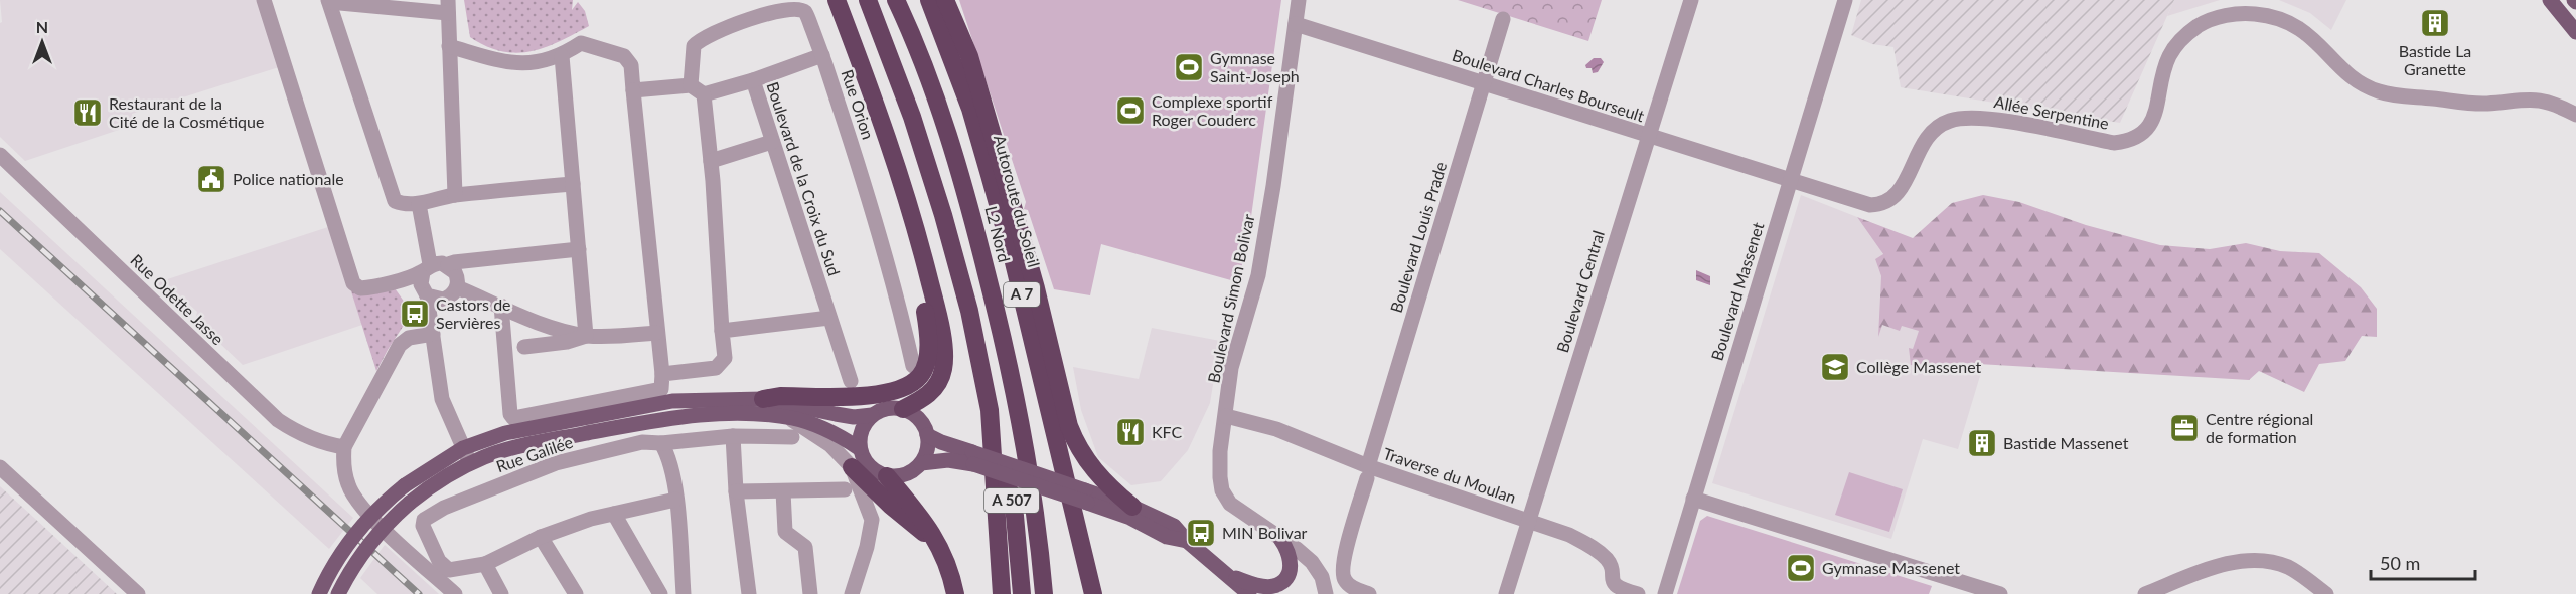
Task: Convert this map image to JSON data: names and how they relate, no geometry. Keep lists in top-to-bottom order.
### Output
{
  "streets": {
    "highway": [
      "Autoroute du Soleil",
      "L2 Nord",
      "A 7",
      "A 507"
    ],
    "street": [
      "Boulevard Charles Bourseult",
      "Rue Orion",
      "Allée Serpentine",
      "Boulevard de la Croix du Sud",
      "Boulevard Louis Prade",
      "Boulevard Central",
      "Boulevard Massenet",
      "Boulevard Simon Bolivar",
      "Rue Odette Jasse",
      "Rue Galilée",
      "Traverse du Moulan"
    ]
  },
  "crossings": [
    ["Boulevard Charles Bourseult", "Allée Serpentine"],
    ["Boulevard Charles Bourseult", "Boulevard Louis Prade"],
    ["Boulevard Charles Bourseult", "Boulevard Central"],
    ["Boulevard Charles Bourseult", "Boulevard Massenet"],
    ["Boulevard Charles Bourseult", "Boulevard Simon Bolivar"],
    ["Allée Serpentine", "Boulevard Massenet"],
    ["Boulevard Louis Prade", "Traverse du Moulan"],
    ["Boulevard Central", "Traverse du Moulan"],
    ["Boulevard Simon Bolivar", "Traverse du Moulan"]
  ],
  "places": {
    "building": ["Bastide La Granette", "Bastide Massenet"],
    "sports": ["Gymnase Saint-Joseph", "Complexe sportif Roger Couderc", "Gymnase Massenet"],
    "restaurant": ["Restaurant de la Cité de la Cosmétique", "KFC"],
    "public building": ["Police nationale"],
    "bus stop": ["Castors de Servières", "MIN Bolivar"],
    "school or university": ["Collège Massenet"],
    "office": ["Centre régional de formation"]
  },
  "scale_bar": "50 m",
  "north": "top"
}
